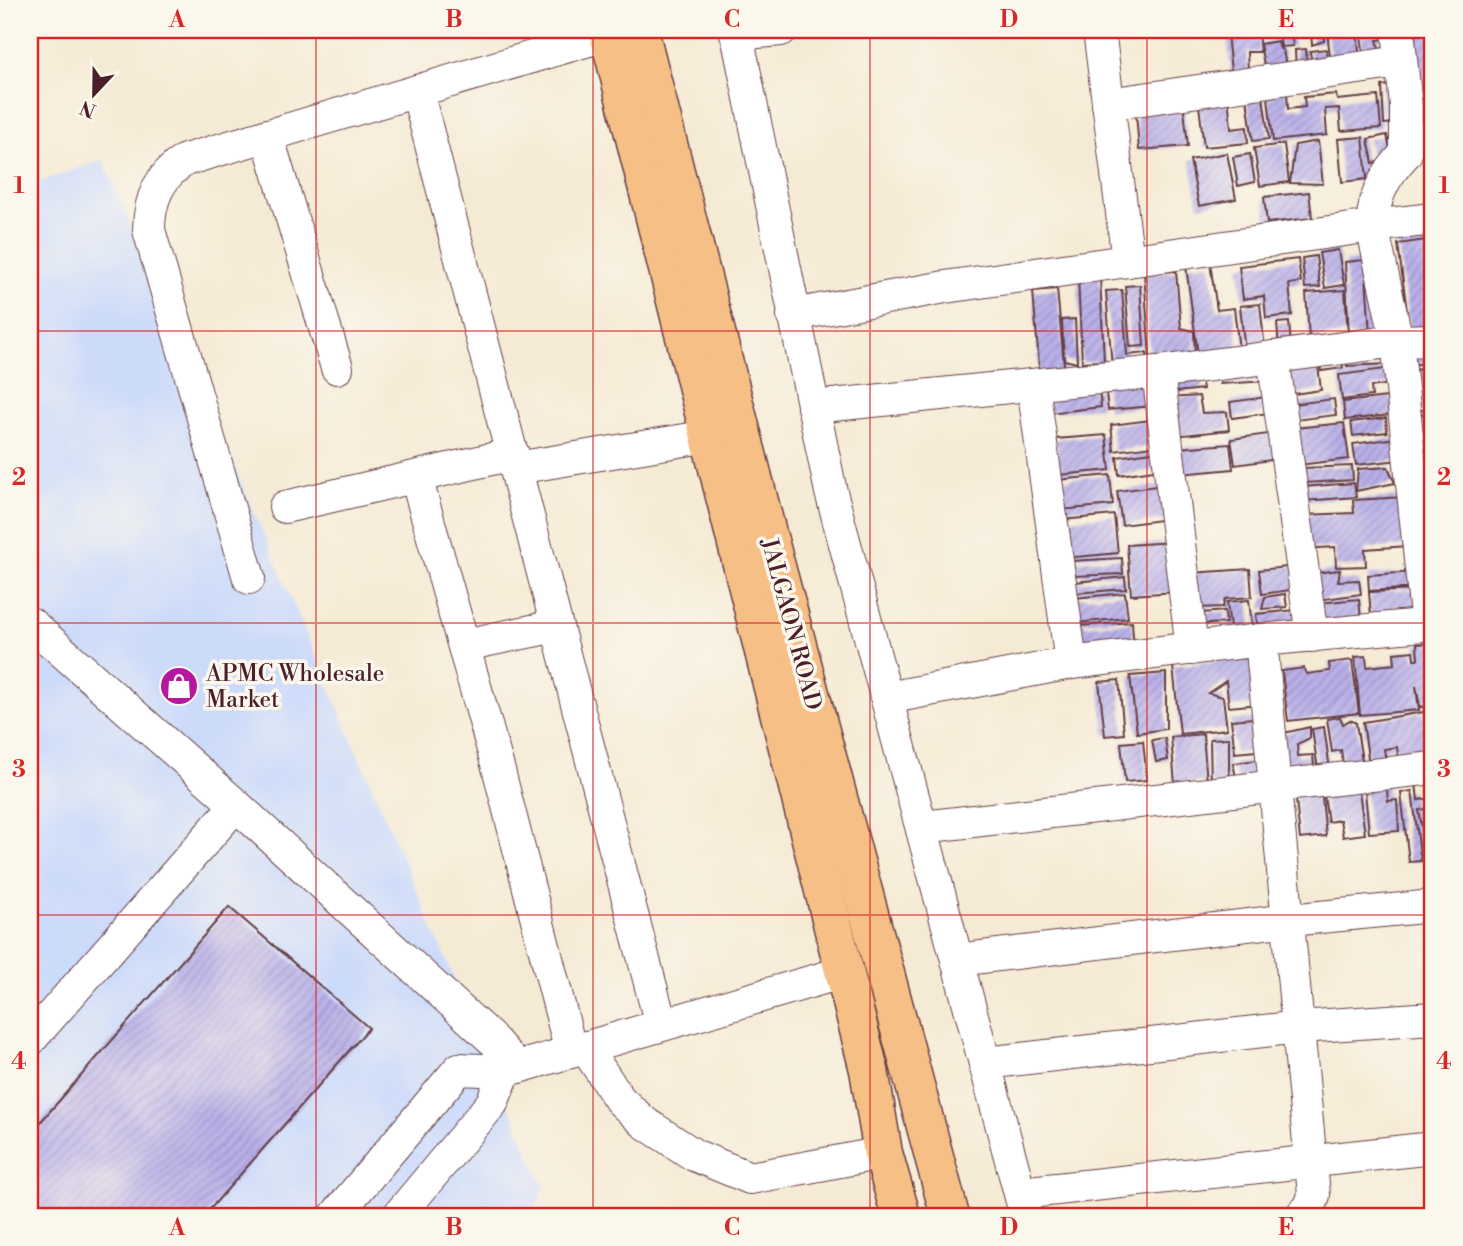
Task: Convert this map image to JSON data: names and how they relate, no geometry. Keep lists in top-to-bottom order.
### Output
{
  "streets": {
    "highway": ["JALGAON ROAD"]
  },
  "places": {
    "shop": ["APMC Wholesale Market"]
  },
  "north": "bottom",
  "grid": {
    "columns": [
      "A",
      "B",
      "C",
      "D",
      "E"
    ],
    "rows": [
      "1",
      "2",
      "3",
      "4"
    ]
  }
}
